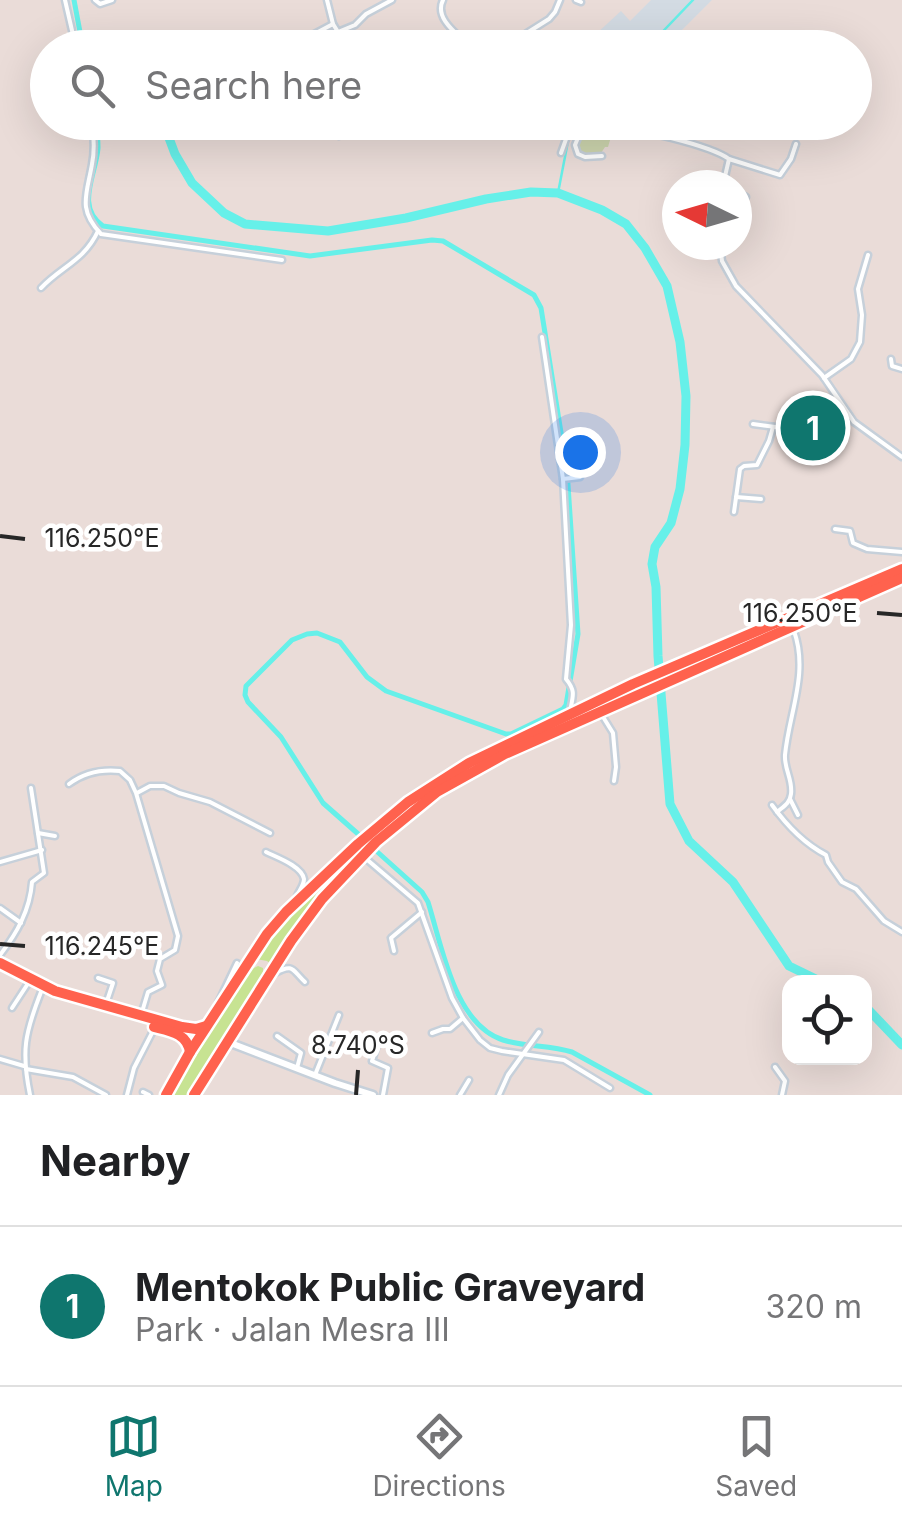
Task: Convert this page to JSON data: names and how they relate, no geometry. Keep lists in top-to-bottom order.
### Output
{
  "north": "left",
  "page": {
    "search": "Search here",
    "pins": "1",
    "heading": "Nearby",
    "list": [
      {
        "mark": "1",
        "name": "Mentokok Public Graveyard",
        "note": "Park · Jalan Mesra III",
        "value": "320 m"
      }
    ],
    "nav": ["Map", "Directions", "Saved"]
  },
  "coordinates": ["116.250°E", "116.245°E", "8.740°S"]
}
